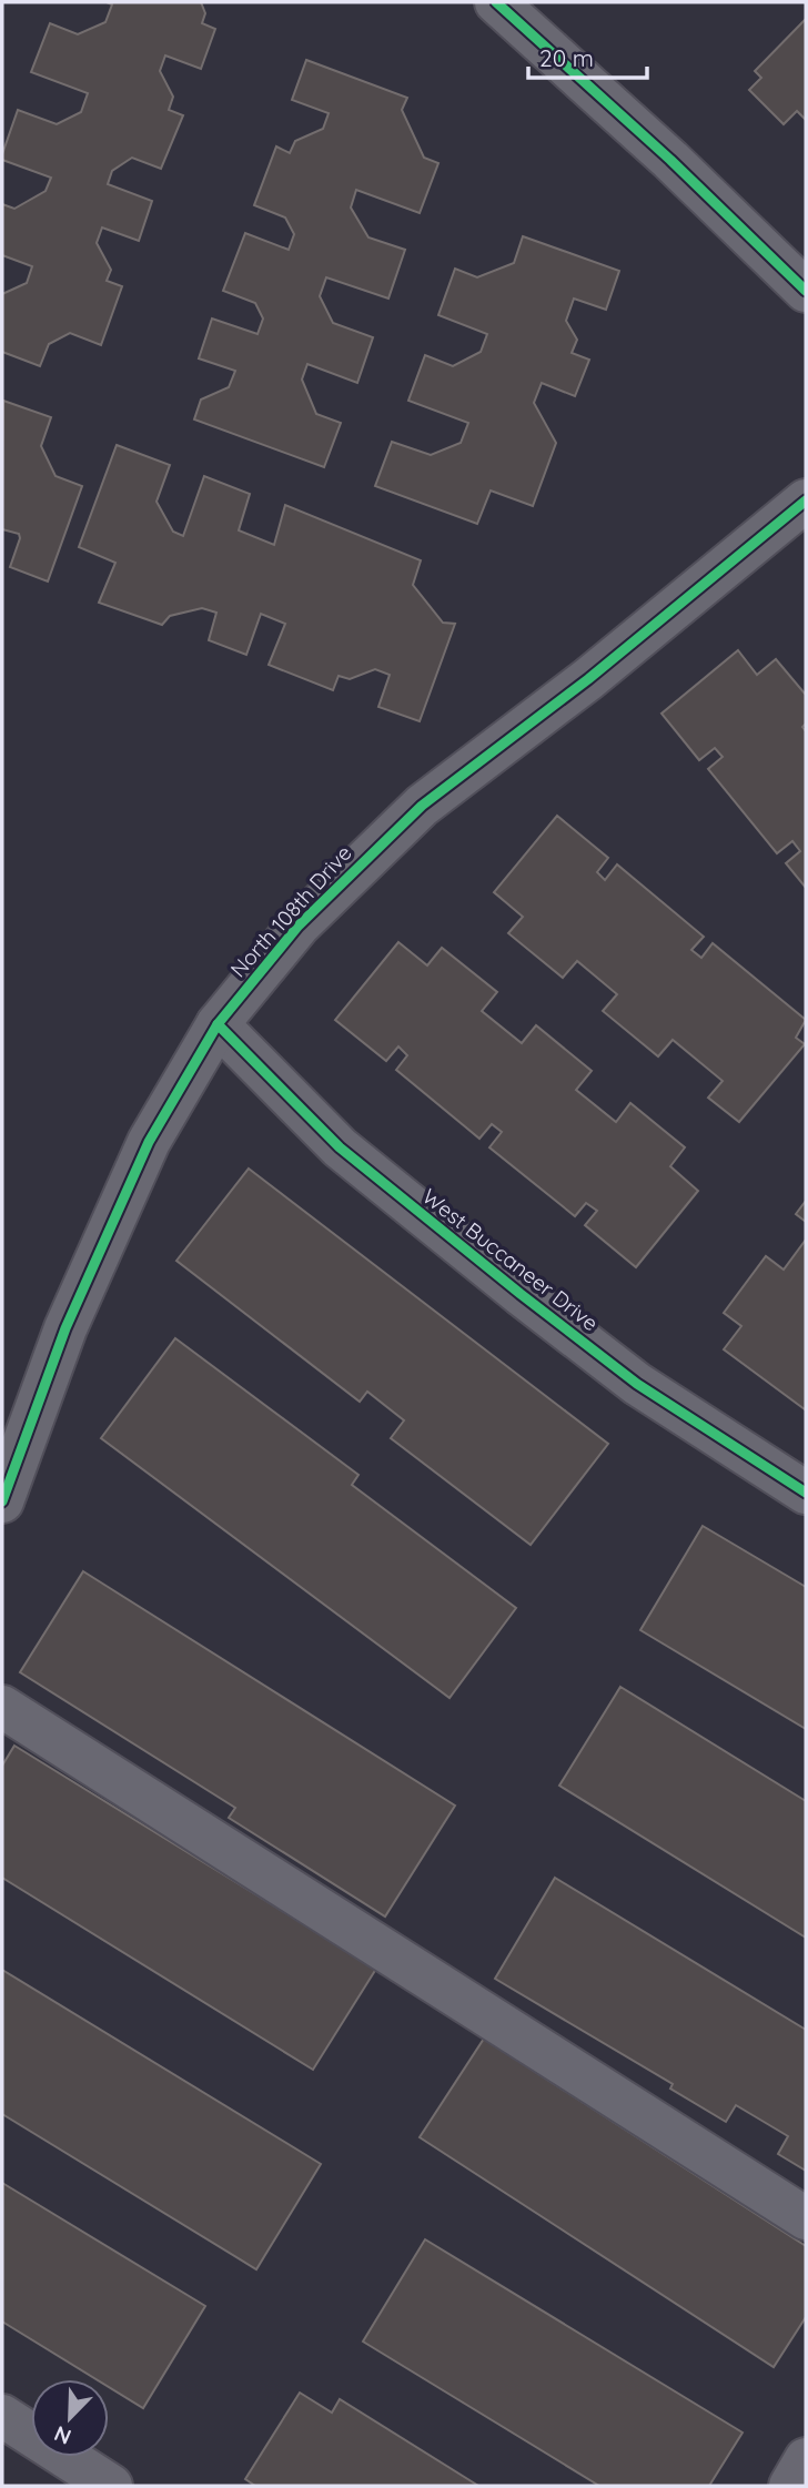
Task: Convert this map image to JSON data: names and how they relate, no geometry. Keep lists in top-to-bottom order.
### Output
{
  "streets": {
    "street": ["North 108th Drive", "West Buccaneer Drive"]
  },
  "crossings": [
    ["North 108th Drive", "West Buccaneer Drive"]
  ],
  "scale_bar": "20 m",
  "north": "bottom left"
}
